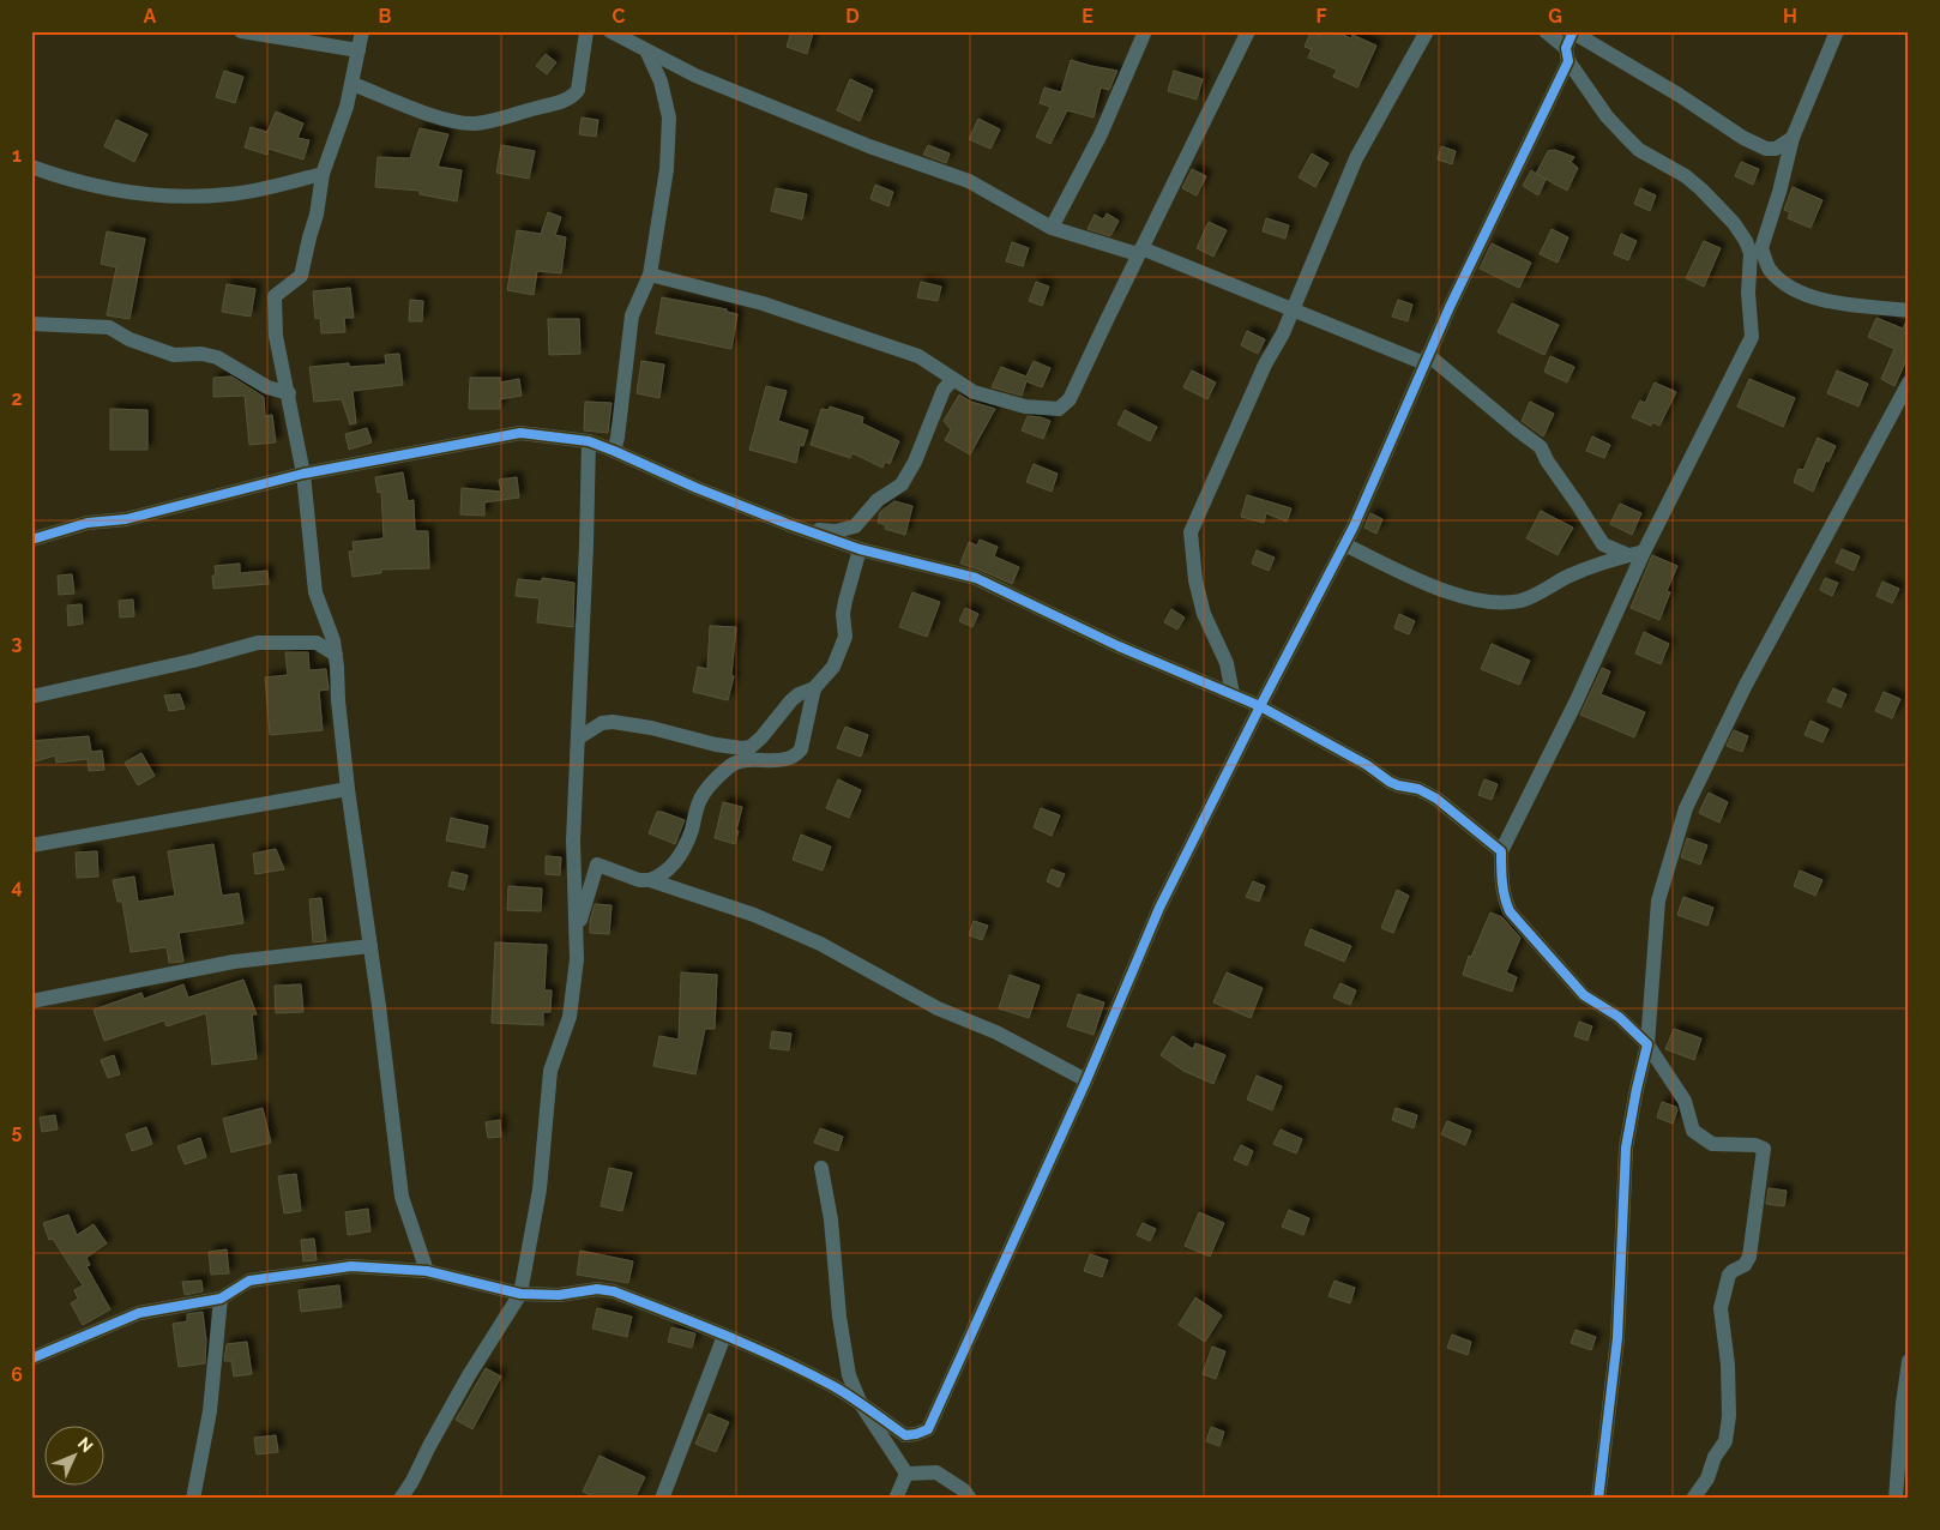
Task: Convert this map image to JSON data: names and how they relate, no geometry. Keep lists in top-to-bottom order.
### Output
{
  "north": "top right",
  "grid": {
    "columns": [
      "A",
      "B",
      "C",
      "D",
      "E",
      "F",
      "G",
      "H"
    ],
    "rows": [
      "1",
      "2",
      "3",
      "4",
      "5",
      "6"
    ]
  }
}
